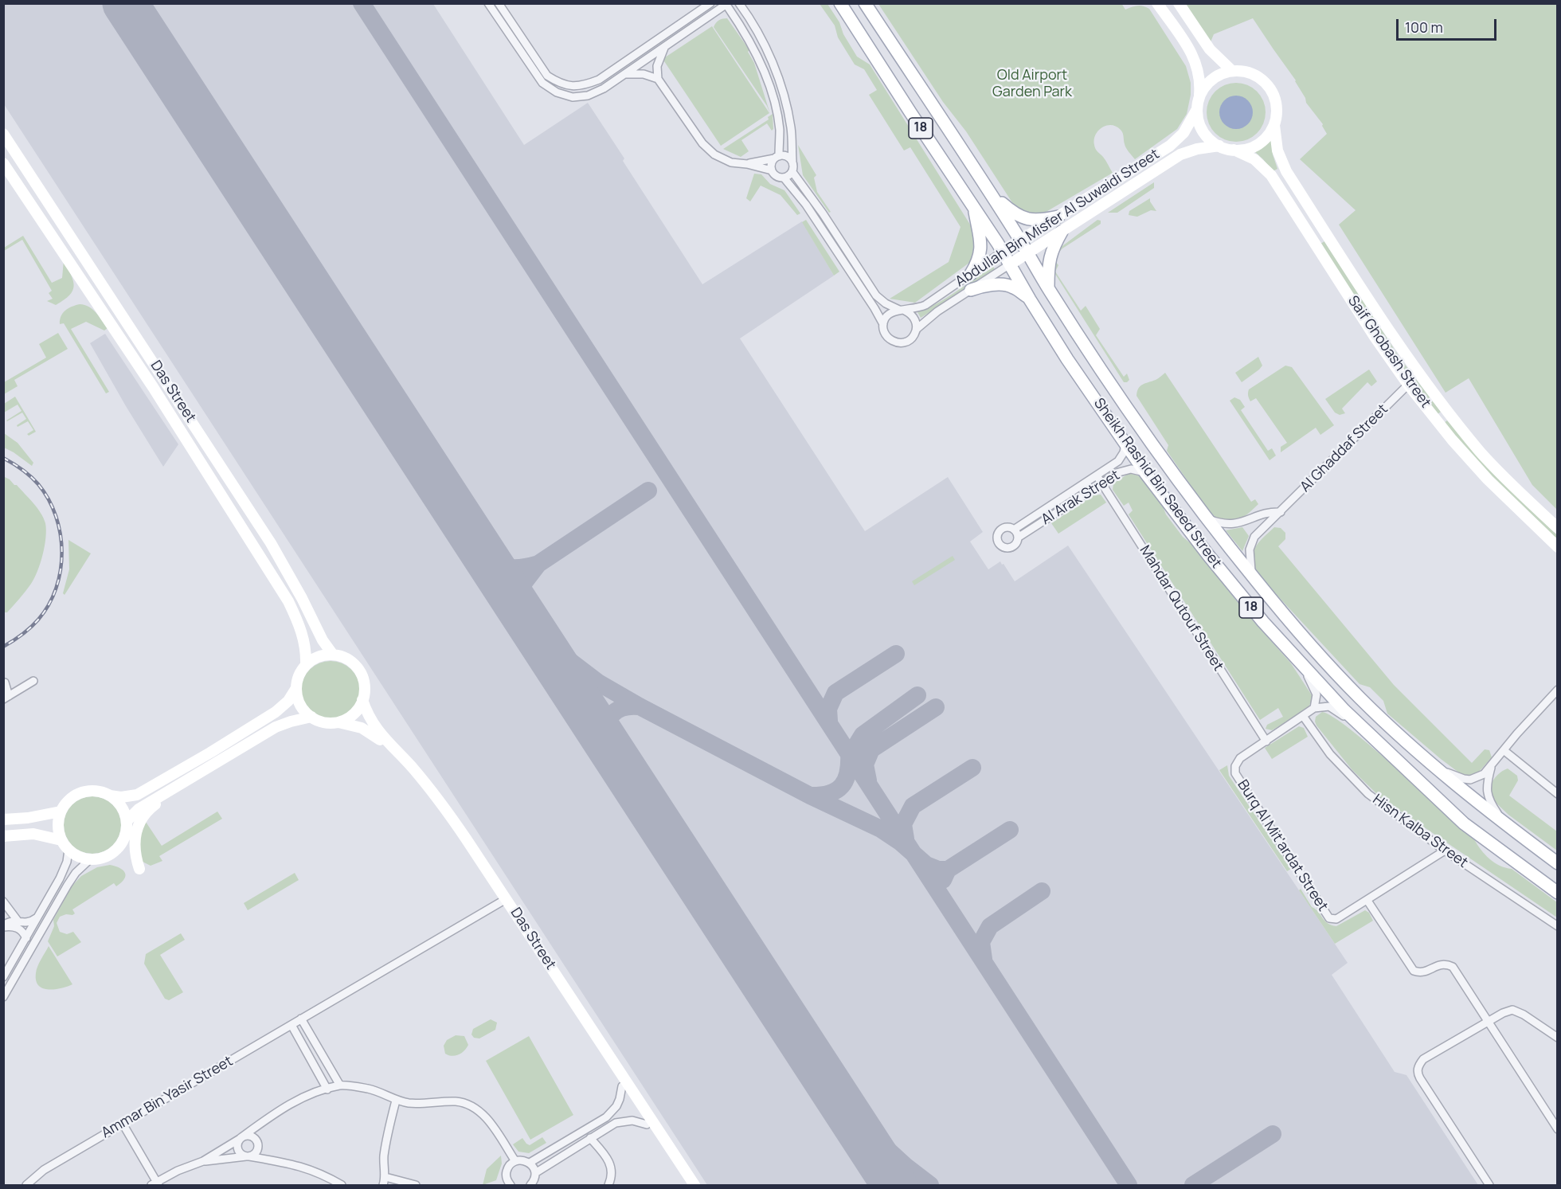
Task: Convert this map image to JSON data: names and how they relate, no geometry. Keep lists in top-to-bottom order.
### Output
{
  "streets": {
    "main road": ["18", "Sheikh Rashid Bin Saeed Street"],
    "street": [
      "Abdullah Bin Misfer Al Suwaidi Street",
      "Saif Ghobash Street",
      "Das Street",
      "Al Ghaddaf Street",
      "Al Arak Street",
      "Mahdar Qutouf Street",
      "Hisn Kalba Street",
      "Burq Al Mit'ardat Street",
      "Ammar Bin Yasir Street"
    ]
  },
  "crossings": [
    ["Abdullah Bin Misfer Al Suwaidi Street", "Saif Ghobash Street"],
    ["Abdullah Bin Misfer Al Suwaidi Street", "Sheikh Rashid Bin Saeed Street"],
    ["Saif Ghobash Street", "Al Ghaddaf Street"],
    ["Das Street", "Ammar Bin Yasir Street"],
    ["Al Ghaddaf Street", "Sheikh Rashid Bin Saeed Street"],
    ["Sheikh Rashid Bin Saeed Street", "Al Arak Street"],
    ["Al Arak Street", "Mahdar Qutouf Street"],
    ["Mahdar Qutouf Street", "Burq Al Mit'ardat Street"],
    ["Hisn Kalba Street", "Burq Al Mit'ardat Street"]
  ],
  "parks": ["Old Airport Garden Park"],
  "scale_bar": "100 m"
}
